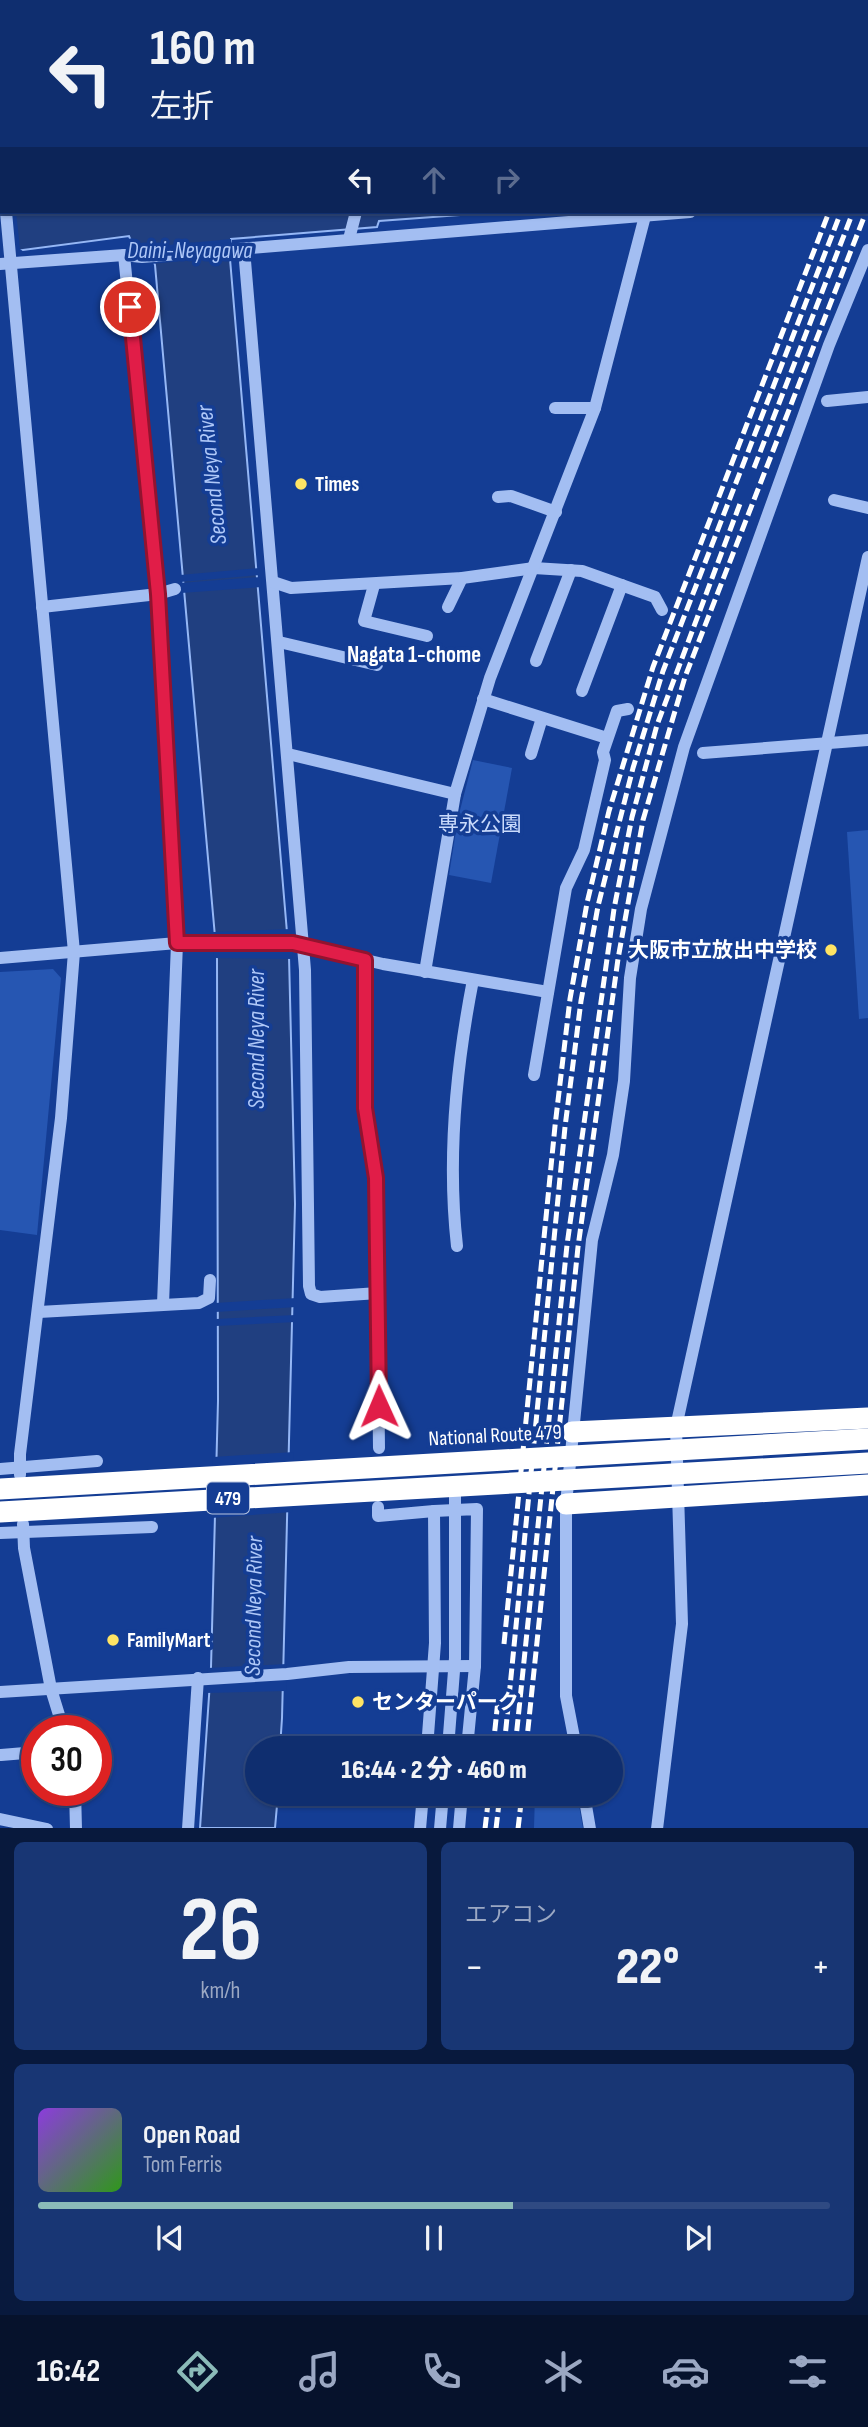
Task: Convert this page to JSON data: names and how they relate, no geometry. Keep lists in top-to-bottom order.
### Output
{
  "streets": {
    "highway": ["National Route 479", "479"]
  },
  "districts": ["Nagata 1-chome"],
  "water": ["Daini-Neyagawa", "Second Neya River"],
  "parks": ["専永公園"],
  "places": [
    "Times",
    "大阪市立放出中学校",
    "FamilyMart",
    "センターパーク"
  ],
  "page": {
    "turn": ["160 m", "左折"],
    "limit": "30",
    "trip": "16:44 · 2 分 · 460 m",
    "tile": [
      ["26", "km/h"],
      "エアコン"
    ],
    "heat": ["−", "22°", "+"],
    "song": ["Open Road", "Tom Ferris"],
    "tabs": "16:42"
  }
}
